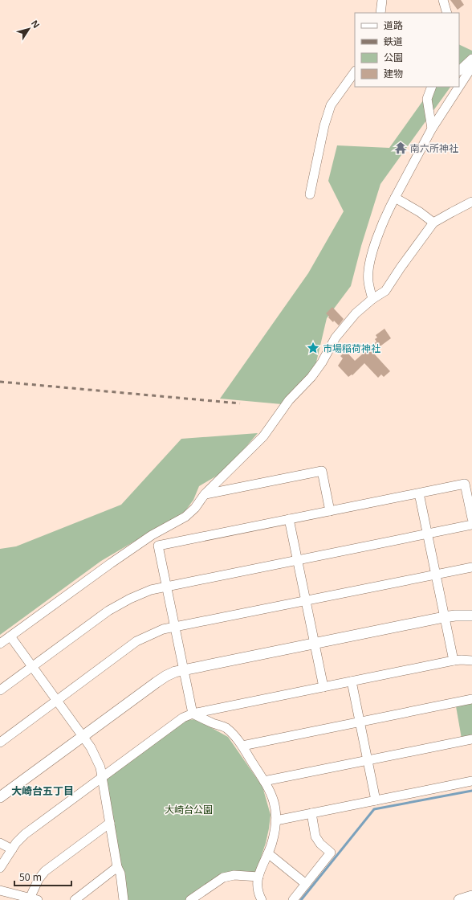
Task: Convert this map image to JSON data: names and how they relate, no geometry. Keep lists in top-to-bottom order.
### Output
{
  "districts": ["大崎台五丁目"],
  "parks": ["大崎台公園"],
  "places": {
    "temple": ["南六所神社"],
    "place": ["市場稲荷神社"]
  },
  "legend": [
    "道路",
    "鉄道",
    "公園",
    "建物"
  ],
  "scale_bar": "50 m",
  "north": "top right"
}
